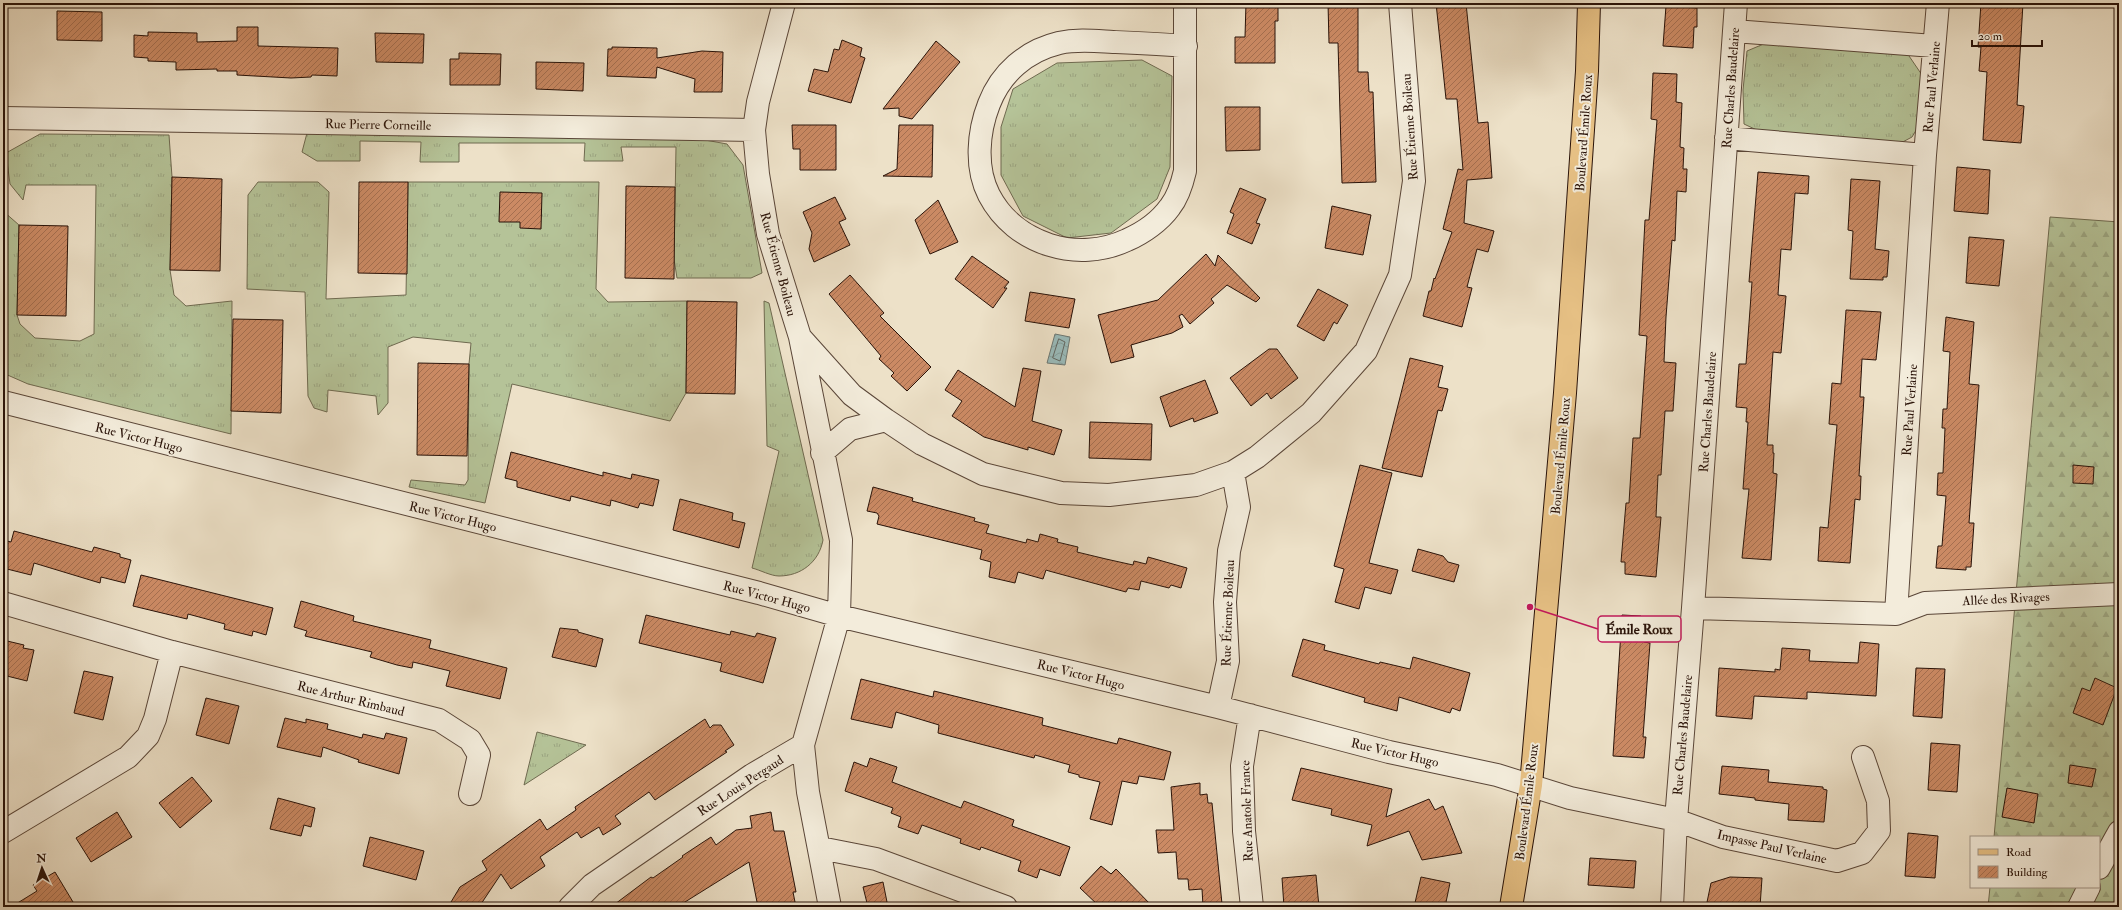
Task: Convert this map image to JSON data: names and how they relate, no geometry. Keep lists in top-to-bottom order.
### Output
{
  "streets": {
    "main road": ["Boulevard Émile Roux"],
    "street": [
      "Rue Paul Verlaine",
      "Rue Charles Baudelaire",
      "Rue Pierre Corneille",
      "Rue Étienne Boileau",
      "Rue Victor Hugo",
      "Allée des Rivages",
      "Rue Arthur Rimbaud",
      "Rue Louis Pergaud",
      "Rue Anatole France",
      "Impasse Paul Verlaine"
    ]
  },
  "crossings": [
    ["Rue Paul Verlaine", "Allée des Rivages"],
    ["Rue Charles Baudelaire", "Impasse Paul Verlaine"],
    ["Rue Pierre Corneille", "Rue Étienne Boileau"],
    ["Rue Étienne Boileau", "Rue Victor Hugo"],
    ["Boulevard Émile Roux", "Rue Victor Hugo"],
    ["Rue Victor Hugo", "Rue Anatole France"]
  ],
  "places": ["Émile Roux"],
  "legend": ["Road", "Building"],
  "scale_bar": "20 m",
  "north": "top"
}
